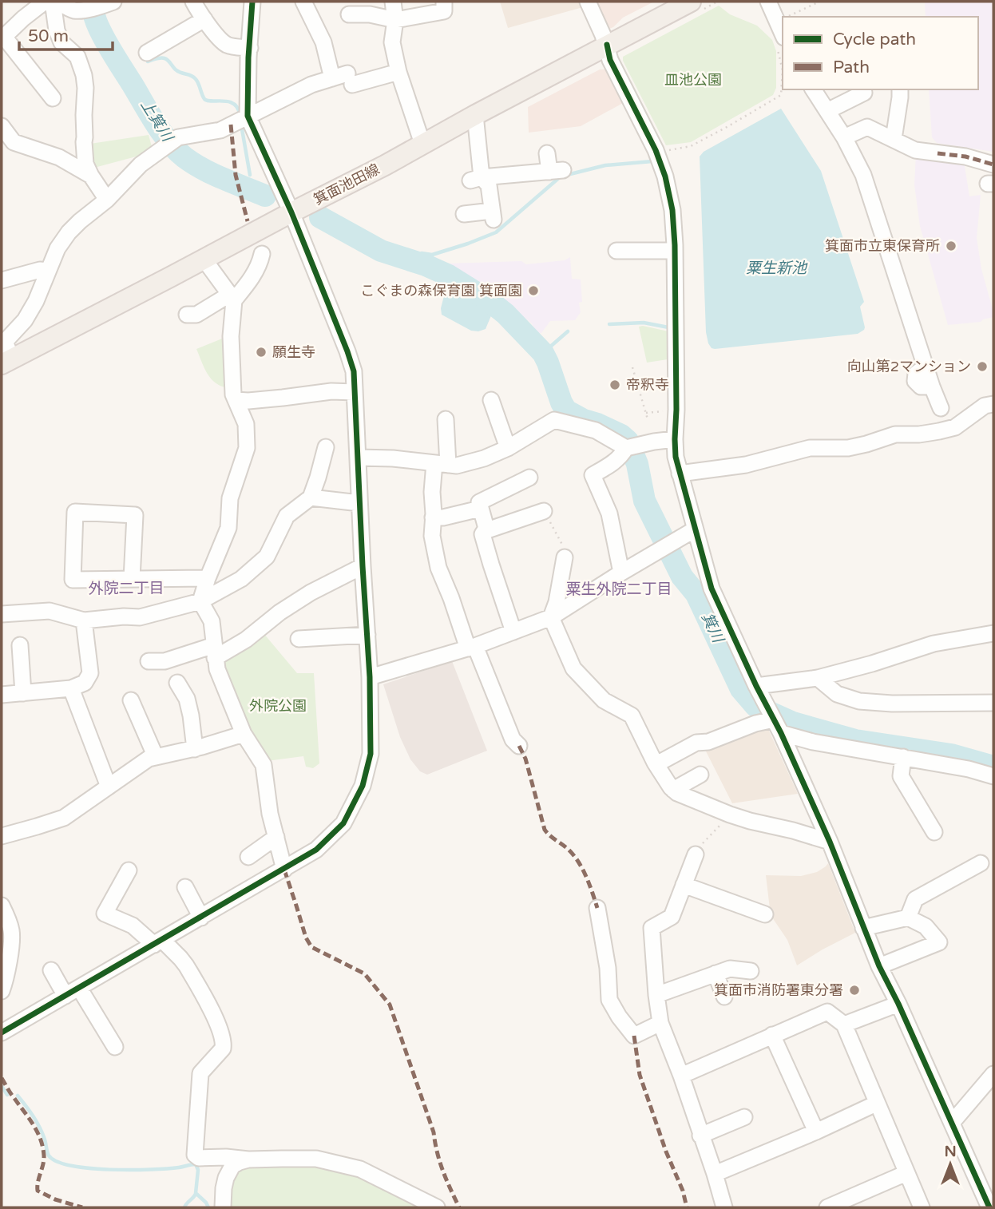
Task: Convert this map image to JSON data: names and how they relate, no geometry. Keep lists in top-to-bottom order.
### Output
{
  "streets": {
    "main road": ["箕面池田線"]
  },
  "districts": ["外院二丁目", "粟生外院二丁目"],
  "water": ["上箕川", "粟生新池", "箕川"],
  "parks": ["皿池公園", "外院公園"],
  "places": [
    "箕面市立東保育所",
    "こぐまの森保育園 箕面園",
    "願生寺",
    "向山第2マンション",
    "帝釈寺",
    "箕面市消防署東分署"
  ],
  "legend": ["Cycle path", "Path"],
  "scale_bar": "50 m",
  "north": "top"
}
